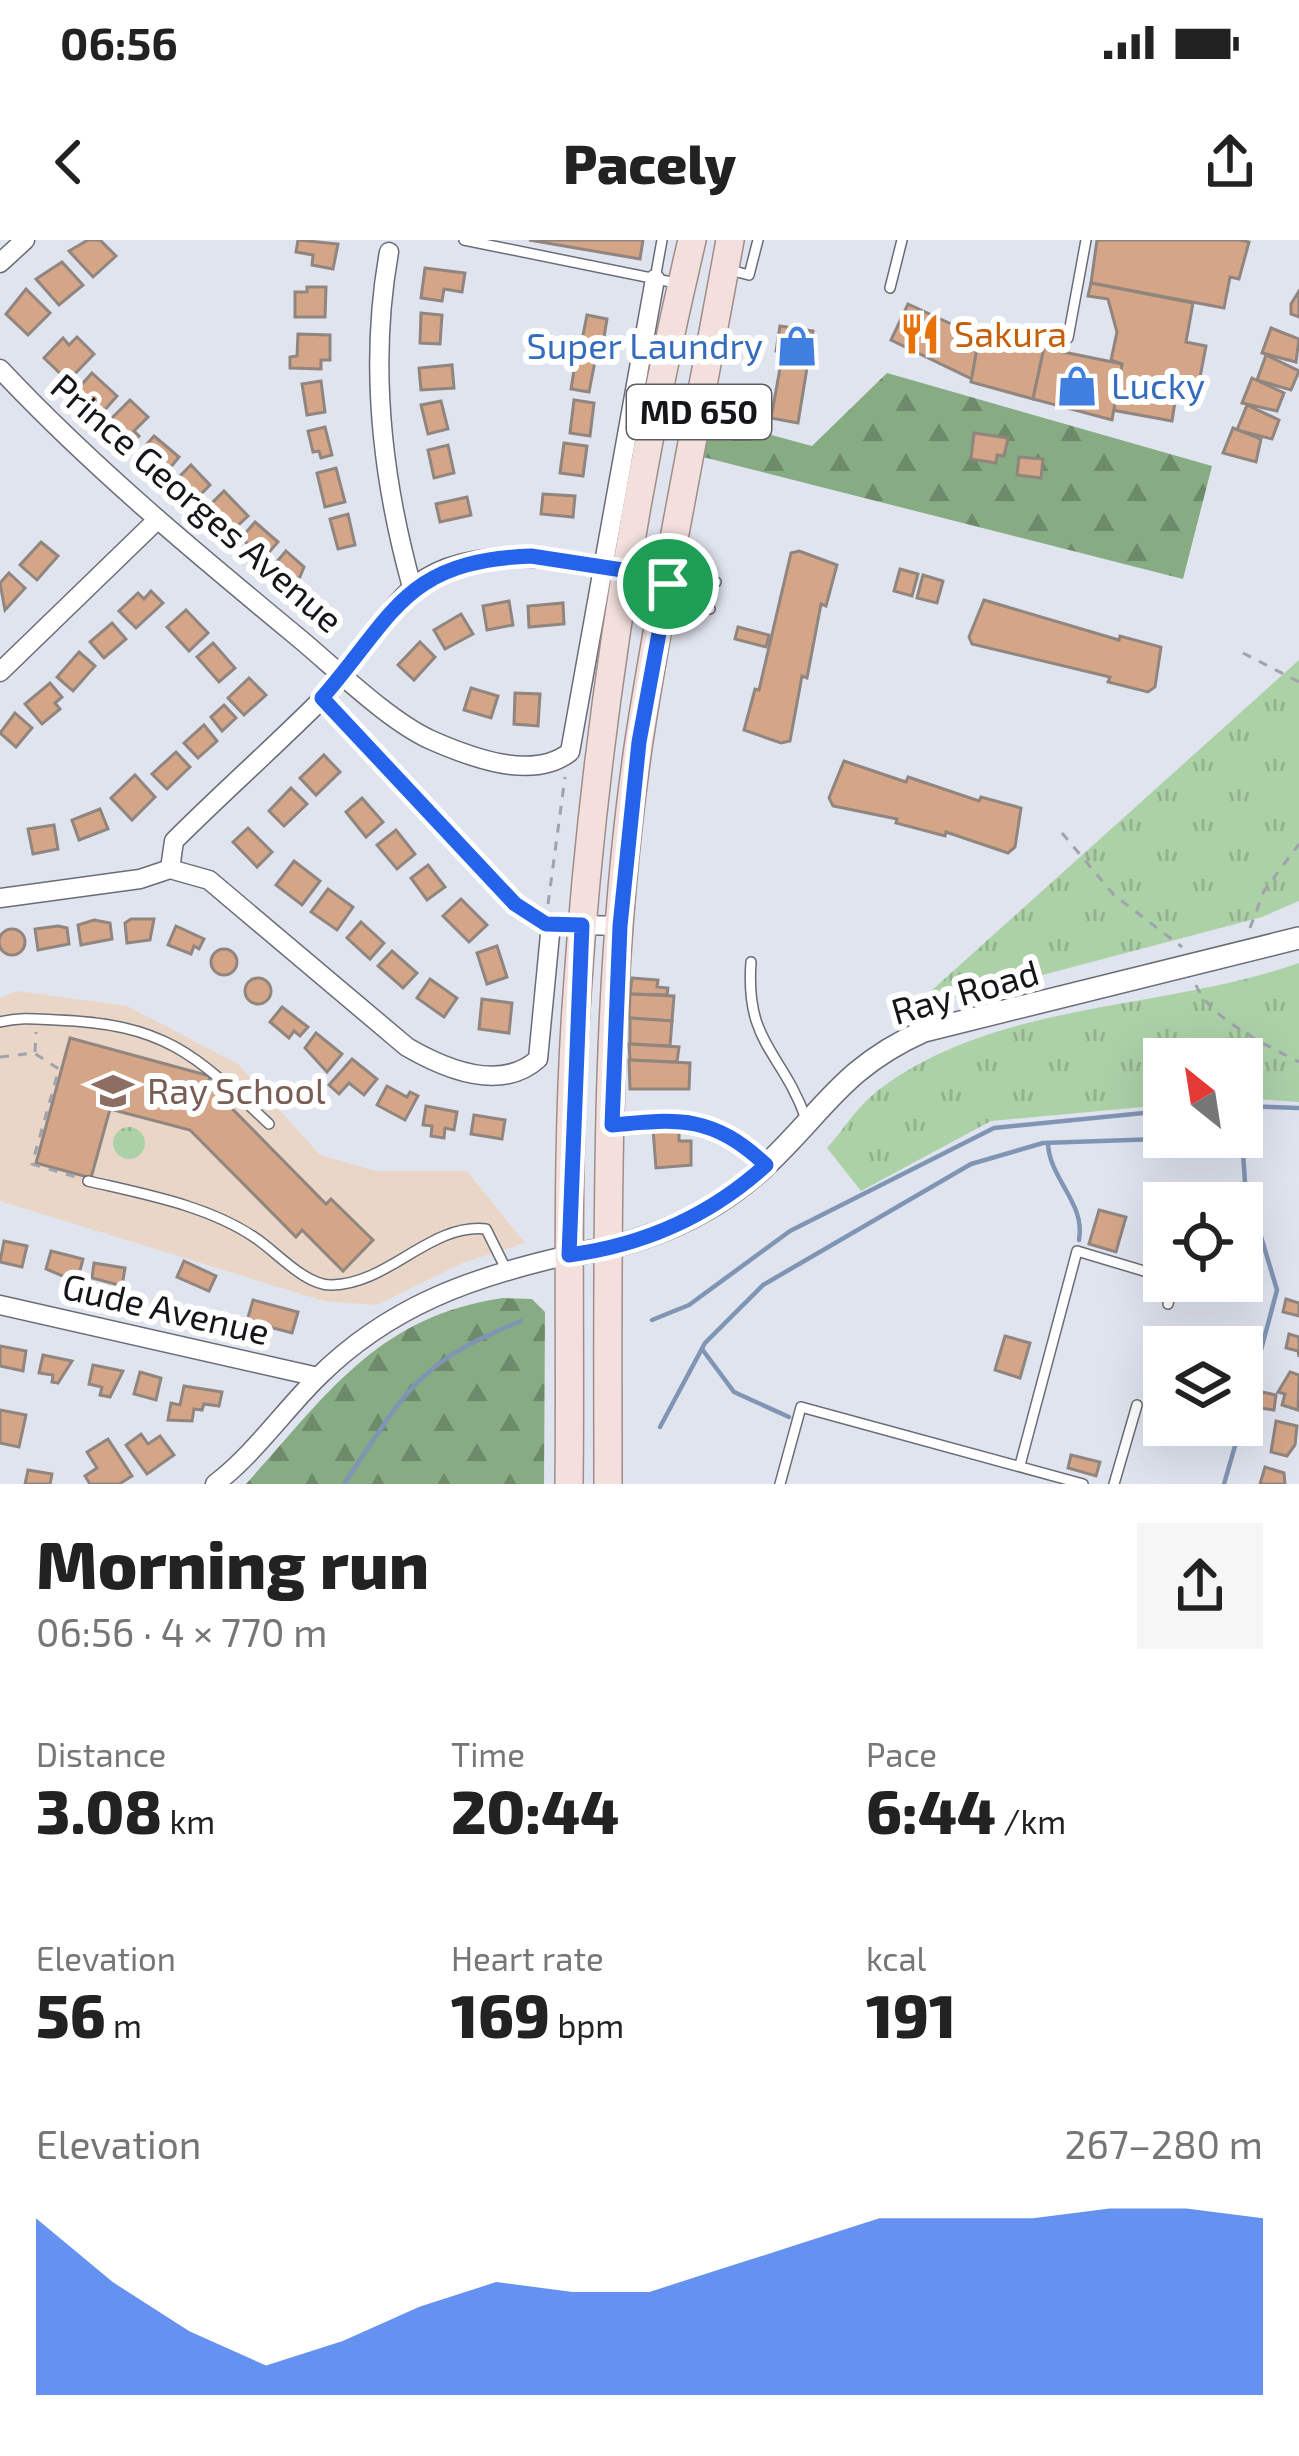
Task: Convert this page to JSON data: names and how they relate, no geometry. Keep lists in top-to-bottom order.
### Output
{
  "streets": {
    "main road": ["MD 650"],
    "street": ["Prince Georges Avenue", "Ray Road", "Gude Avenue"]
  },
  "crossings": [
    ["MD 650", "Ray Road"]
  ],
  "places": {
    "restaurant": ["Sakura"],
    "shop": ["Super Laundry", "Lucky"],
    "school or university": ["Ray School"]
  },
  "north": "top left",
  "page": {
    "status": "06:56",
    "header": "Pacely",
    "heading": ["Morning run", "06:56 · 4 × 770 m"],
    "stats": [
      ["Distance", "3.08 km"],
      ["Time", "20:44"],
      ["Pace", "6:44 /km"],
      ["Elevation", "56 m"],
      ["Heart rate", "169 bpm"],
      ["kcal", "191"]
    ],
    "chart": ["Elevation", "267–280 m"]
  }
}
